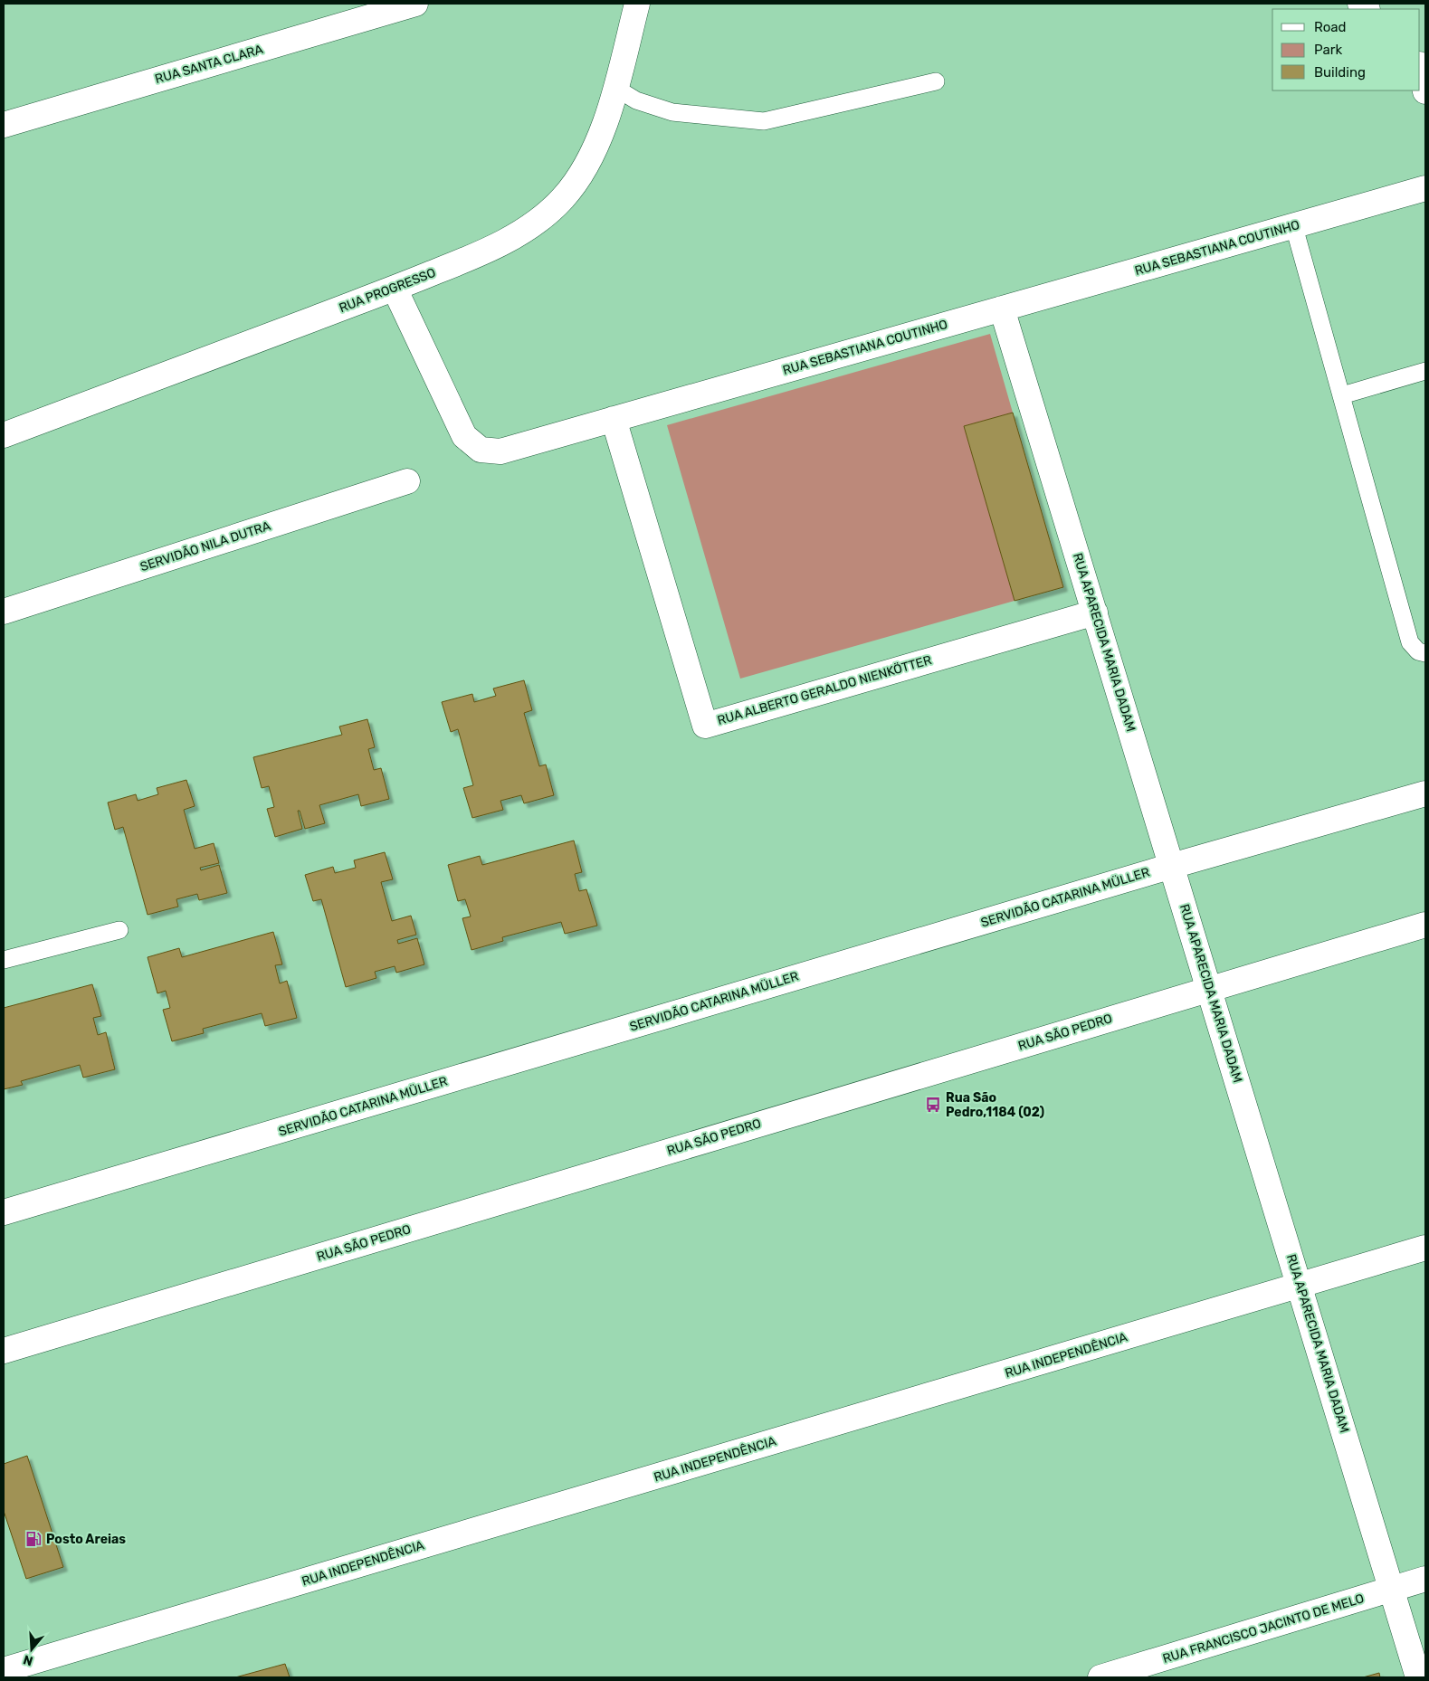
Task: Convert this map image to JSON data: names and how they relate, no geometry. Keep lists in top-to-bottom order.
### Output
{
  "streets": {
    "street": [
      "RUA SANTA CLARA",
      "RUA SEBASTIANA COUTINHO",
      "RUA PROGRESSO",
      "SERVIDÃO NILA DUTRA",
      "RUA APARECIDA MARIA DADAM",
      "RUA ALBERTO GERALDO NIENKÖTTER",
      "SERVIDÃO CATARINA MÜLLER",
      "RUA SÃO PEDRO",
      "RUA INDEPENDÊNCIA",
      "RUA FRANCISCO JACINTO DE MELO"
    ]
  },
  "crossings": [
    ["RUA SEBASTIANA COUTINHO", "RUA PROGRESSO"],
    ["RUA SEBASTIANA COUTINHO", "RUA APARECIDA MARIA DADAM"],
    ["RUA SEBASTIANA COUTINHO", "RUA ALBERTO GERALDO NIENKÖTTER"],
    ["RUA APARECIDA MARIA DADAM", "RUA ALBERTO GERALDO NIENKÖTTER"],
    ["RUA APARECIDA MARIA DADAM", "SERVIDÃO CATARINA MÜLLER"],
    ["RUA APARECIDA MARIA DADAM", "RUA SÃO PEDRO"],
    ["RUA APARECIDA MARIA DADAM", "RUA INDEPENDÊNCIA"],
    ["RUA APARECIDA MARIA DADAM", "RUA FRANCISCO JACINTO DE MELO"]
  ],
  "places": {
    "bus stop": ["Rua São Pedro,1184 (02)"],
    "fuel station": ["Posto Areias"]
  },
  "legend": ["Road", "Park", "Building"],
  "north": "bottom"
}
